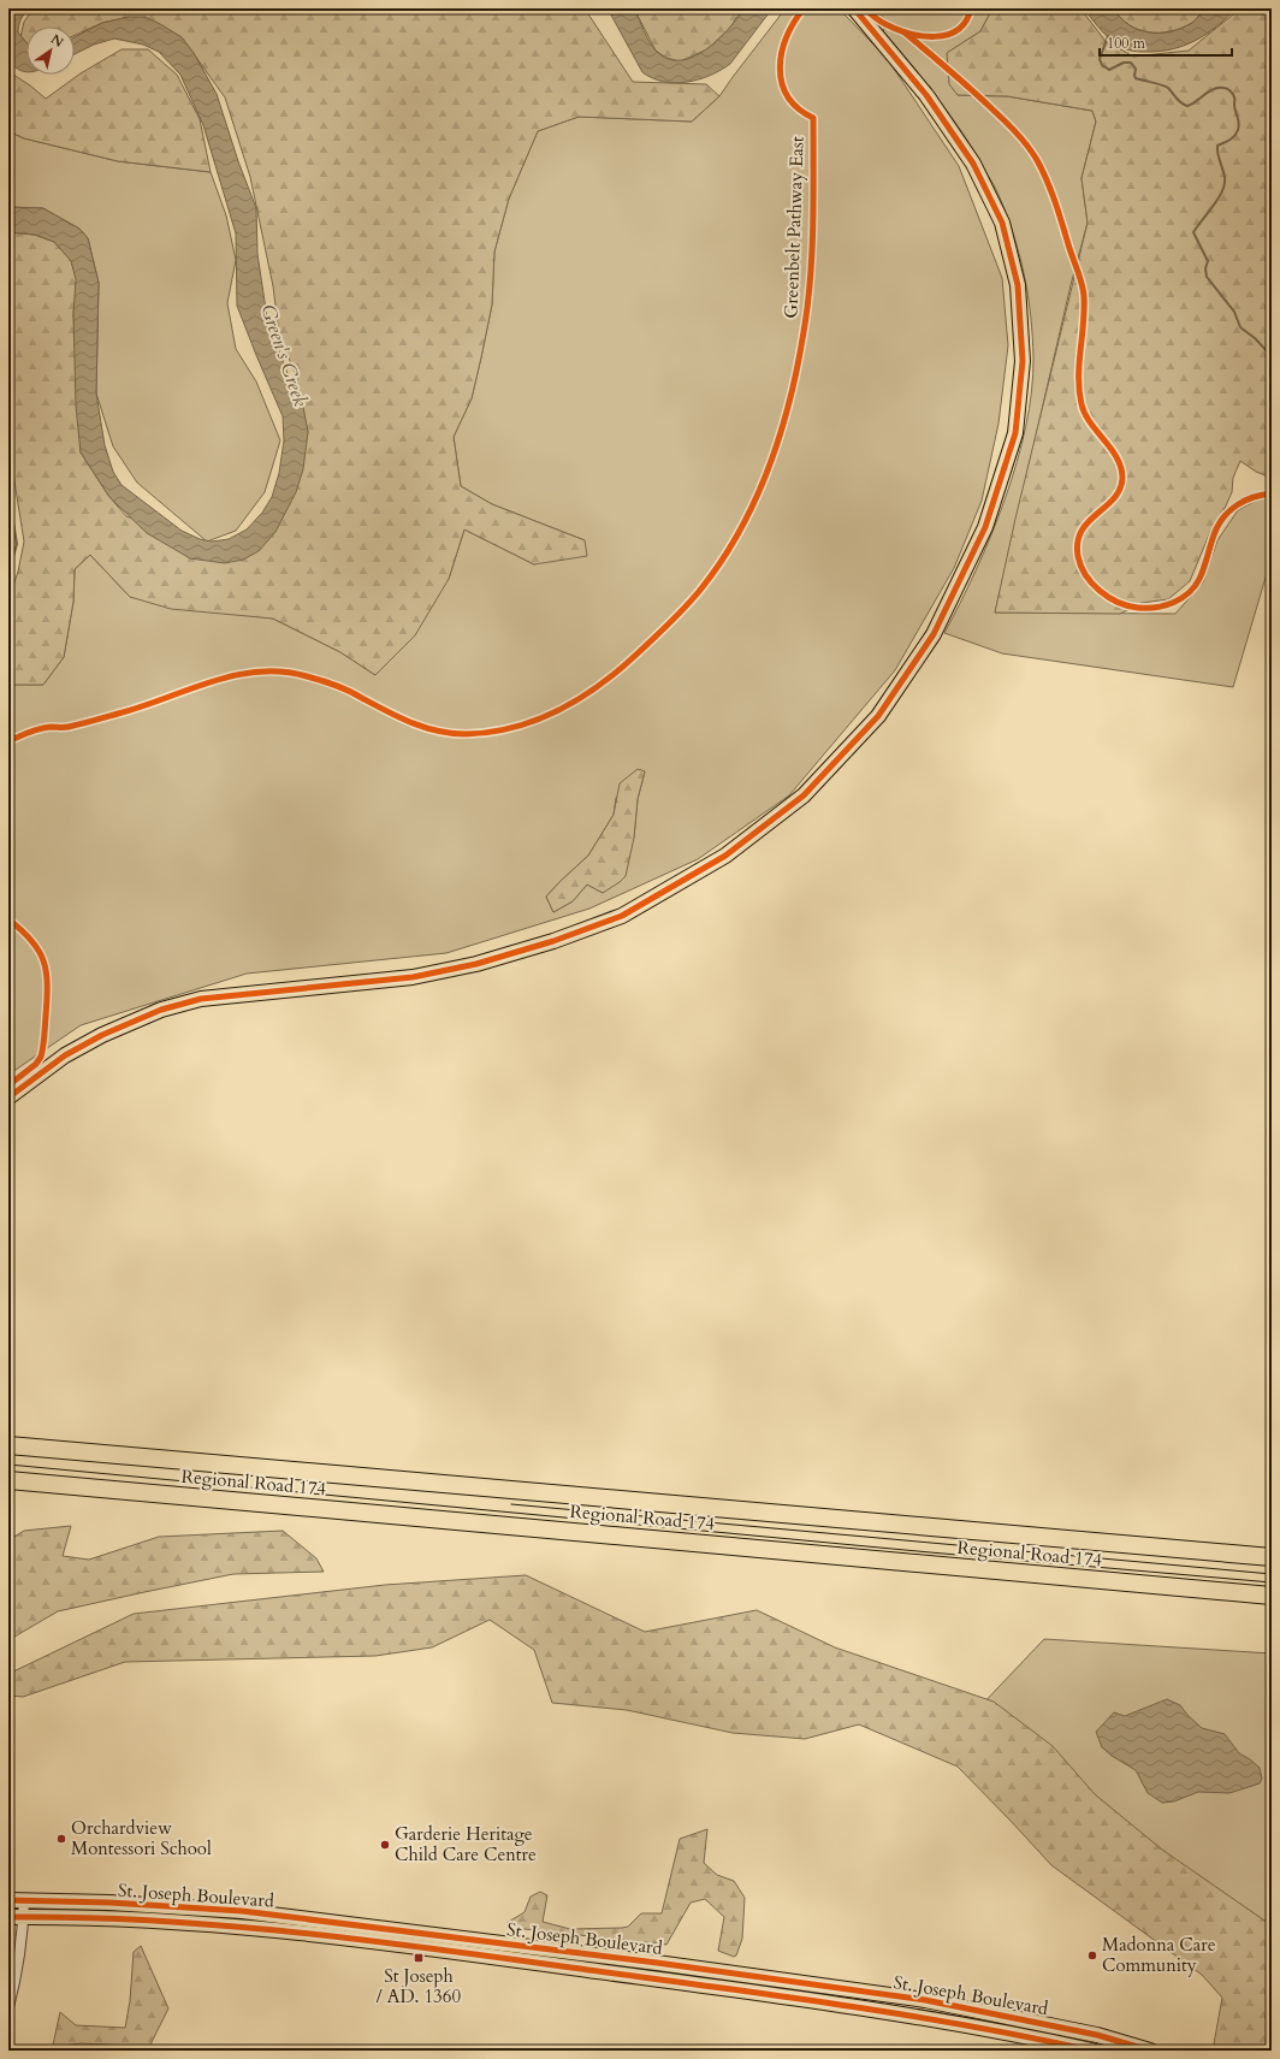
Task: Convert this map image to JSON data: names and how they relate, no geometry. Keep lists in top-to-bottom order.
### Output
{
  "streets": {
    "highway": ["Regional Road 174"],
    "main road": ["St. Joseph Boulevard"],
    "cycle path": ["Greenbelt Pathway East"]
  },
  "water": ["Green's Creek"],
  "places": {
    "other": ["Orchardview Montessori School", "Garderie Heritage Child Care Centre", "Madonna Care Community"],
    "transit": ["St Joseph / AD. 1360"]
  },
  "scale_bar": "100 m",
  "north": "top right"
}
